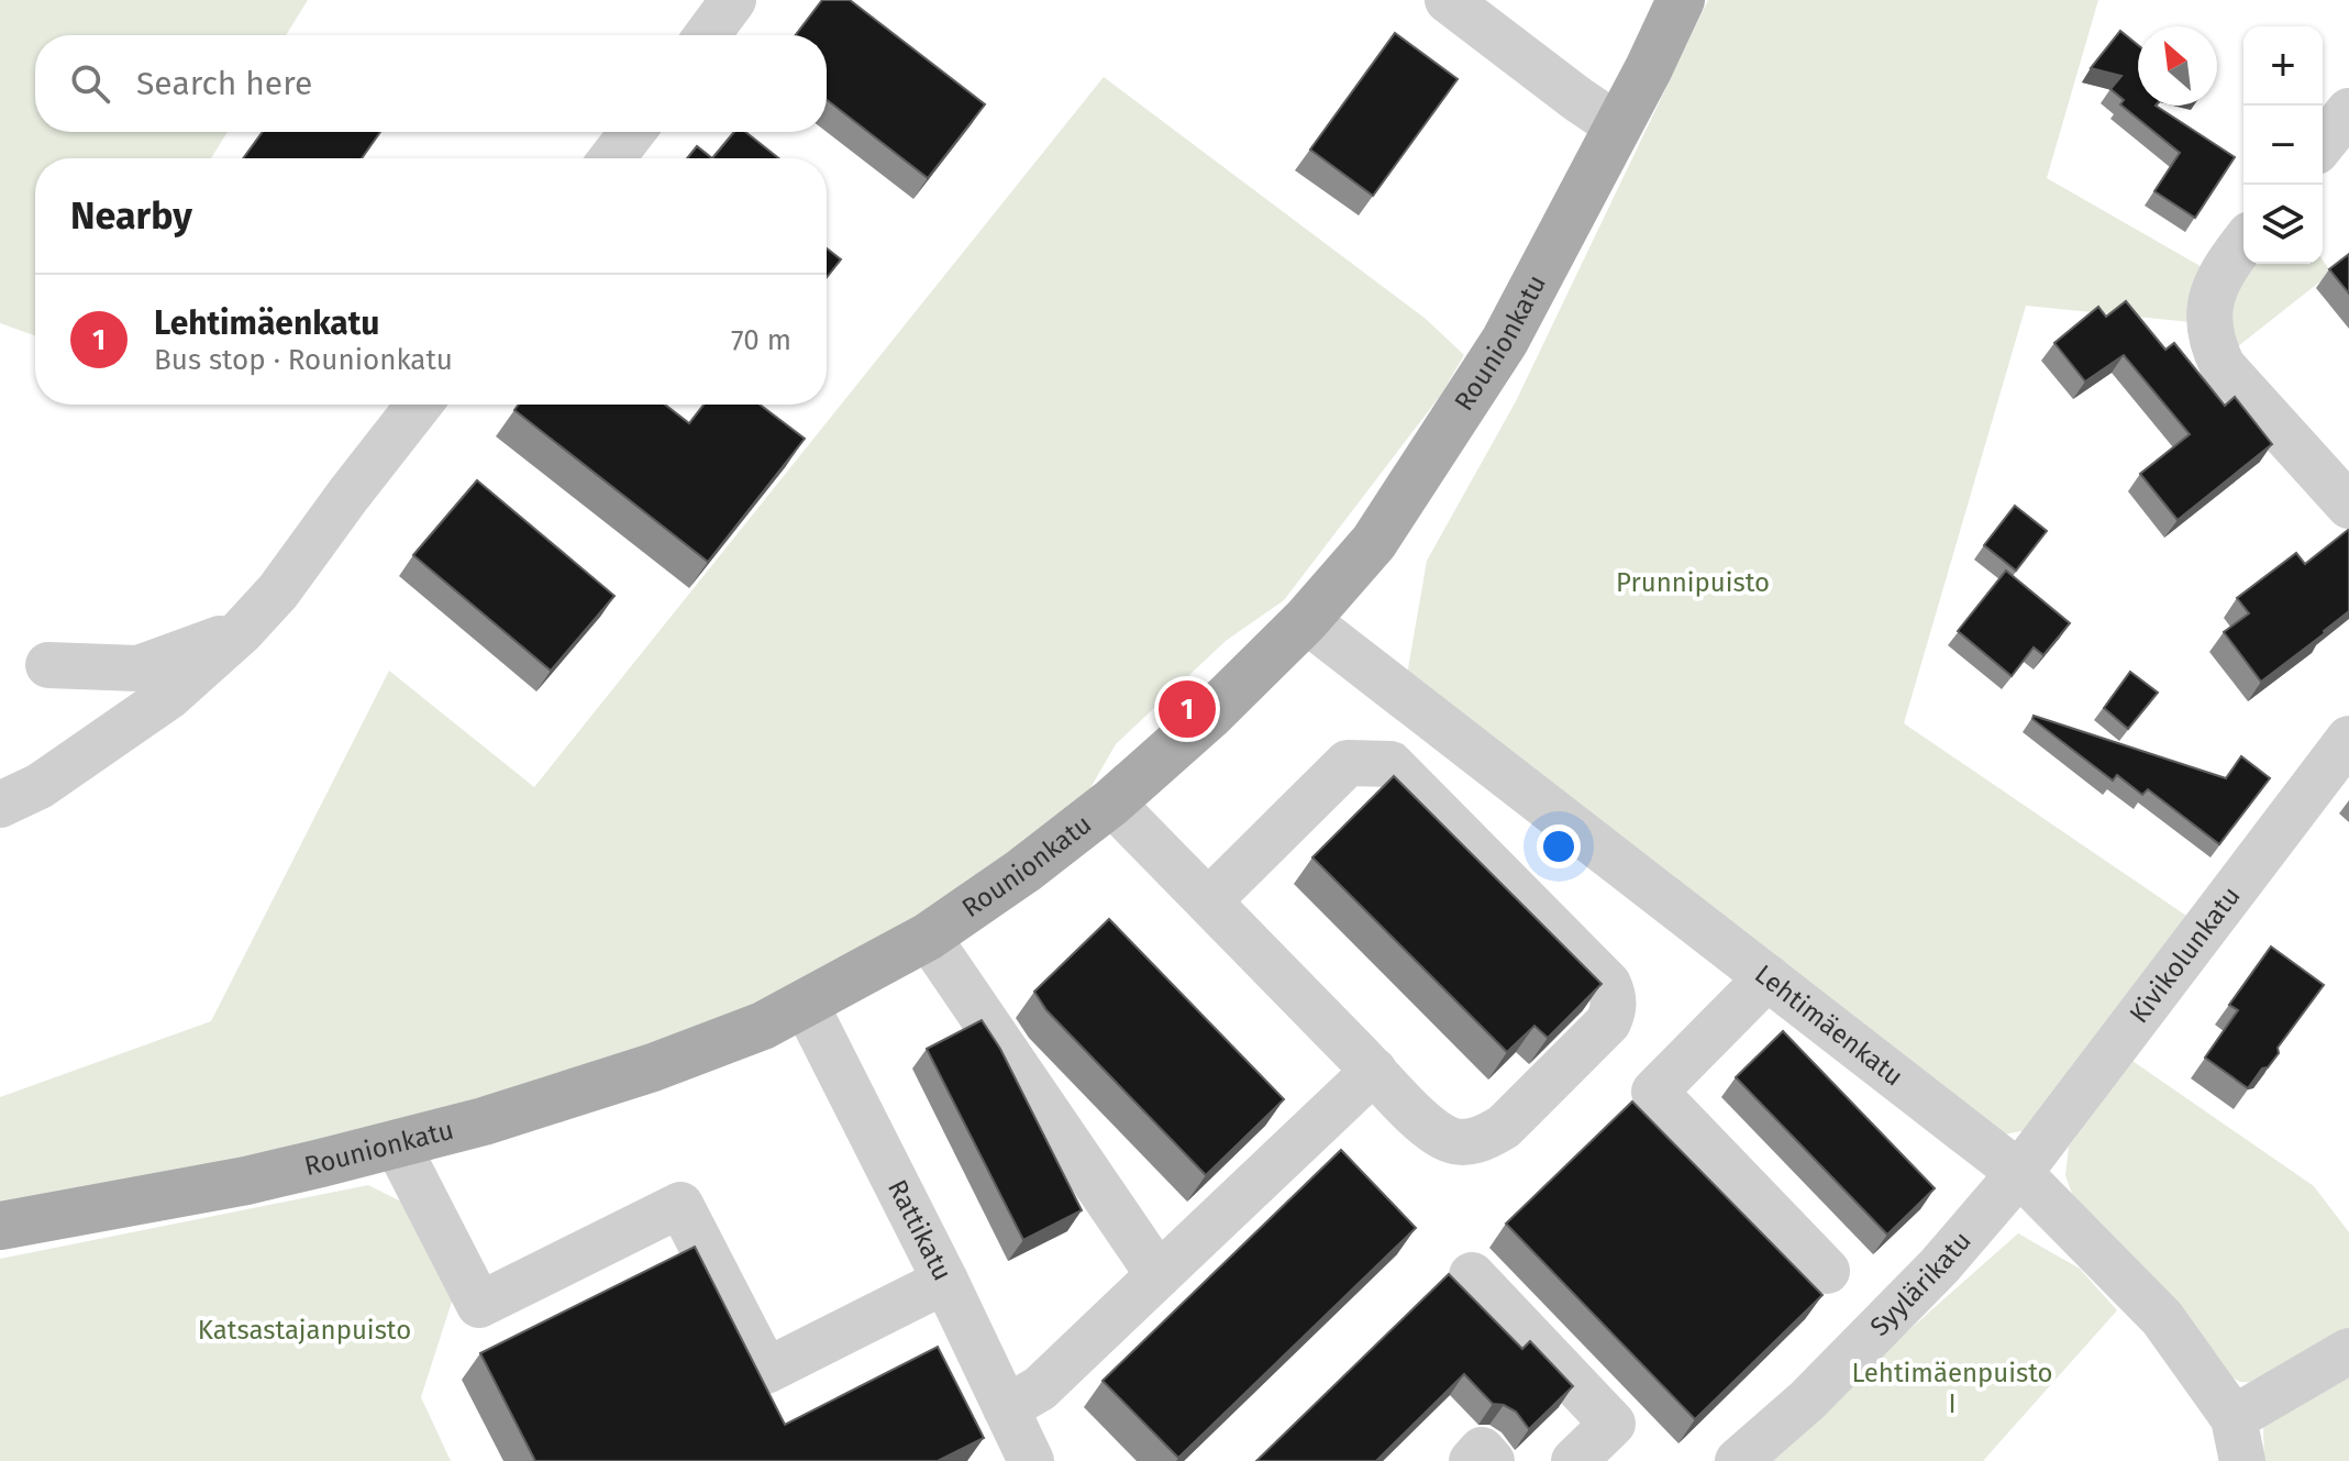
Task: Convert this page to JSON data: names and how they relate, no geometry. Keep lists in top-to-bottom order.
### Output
{
  "streets": {
    "main road": ["Rounionkatu"],
    "street": [
      "Kivikolunkatu",
      "Lehtimäenkatu",
      "Rattikatu",
      "Syylärikatu"
    ]
  },
  "crossings": [
    ["Rounionkatu", "Lehtimäenkatu"],
    ["Rounionkatu", "Rattikatu"],
    ["Kivikolunkatu", "Lehtimäenkatu"],
    ["Kivikolunkatu", "Syylärikatu"],
    ["Lehtimäenkatu", "Syylärikatu"]
  ],
  "parks": ["Prunnipuisto", "Katsastajanpuisto", "Lehtimäenpuisto I"],
  "north": "top left",
  "page": {
    "map_buttons": ["+", "−"],
    "search": "Search here",
    "heading": "Nearby",
    "list": [
      {
        "mark": "1",
        "name": "Lehtimäenkatu",
        "note": "Bus stop · Rounionkatu",
        "value": "70 m"
      }
    ],
    "pins": "1"
  }
}
